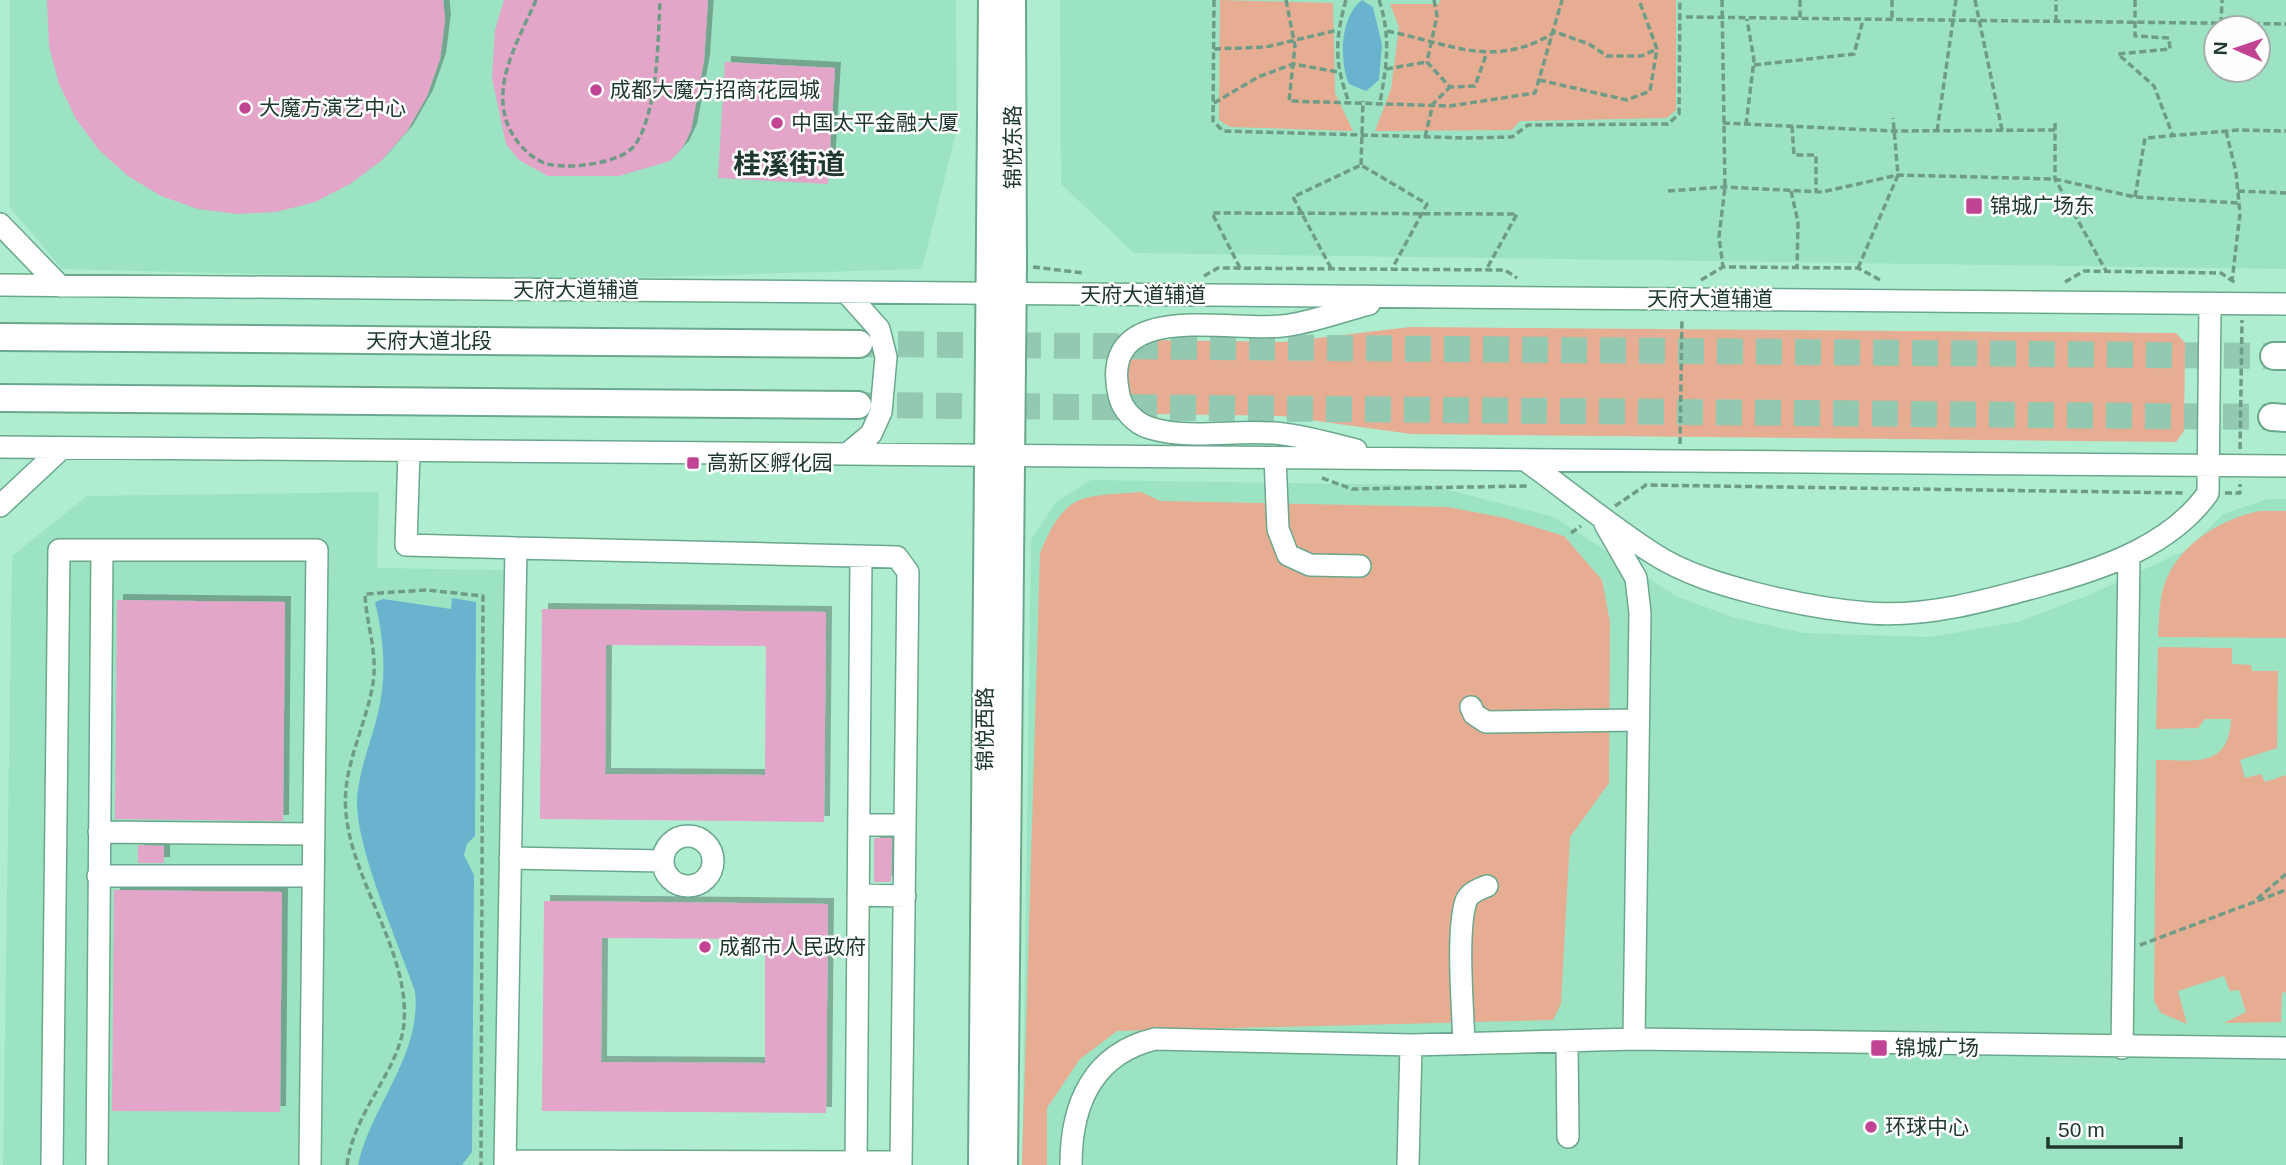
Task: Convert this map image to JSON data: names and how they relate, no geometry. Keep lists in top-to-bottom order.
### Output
{
  "streets": {
    "main road": ["锦悦东路", "天府大道北段", "锦悦西路"],
    "street": ["天府大道辅道"]
  },
  "crossings": [
    ["锦悦东路", "天府大道辅道"],
    ["锦悦东路", "锦悦西路"],
    ["天府大道辅道", "锦悦西路"]
  ],
  "districts": ["桂溪街道"],
  "places": {
    "other": [
      "成都大魔方招商花园城",
      "大魔方演艺中心",
      "中国太平金融大厦",
      "成都市人民政府",
      "环球中心"
    ],
    "transit": ["锦城广场东", "高新区孵化园", "锦城广场"]
  },
  "scale_bar": "50 m",
  "north": "left"
}
